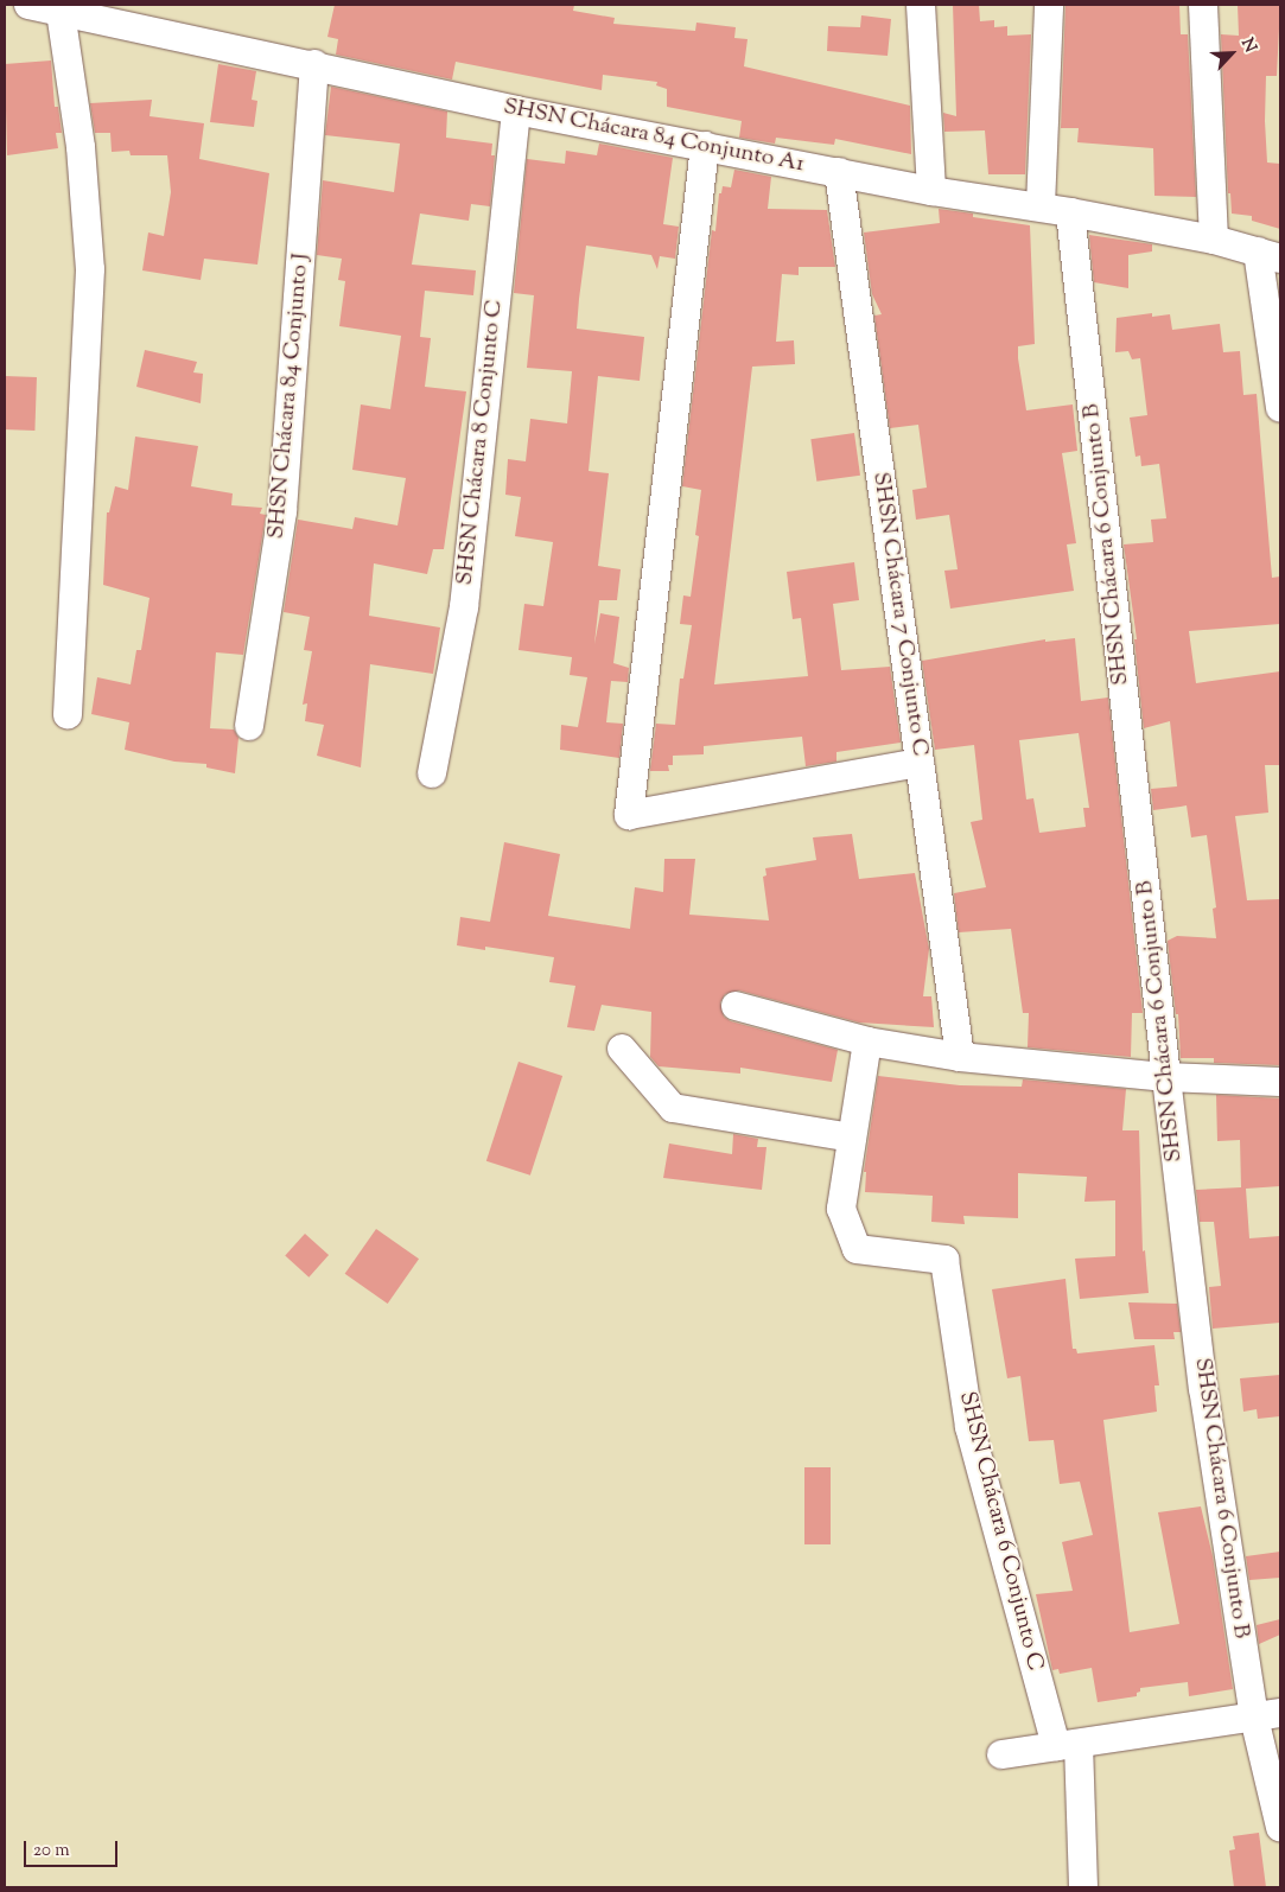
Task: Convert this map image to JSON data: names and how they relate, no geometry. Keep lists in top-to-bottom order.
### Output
{
  "streets": {
    "street": [
      "SHSN Chácara 84 Conjunto A1",
      "SHSN Chácara 84 Conjunto J",
      "SHSN Chácara 8 Conjunto C",
      "SHSN Chácara 6 Conjunto B",
      "SHSN Chácara 7 Conjunto C",
      "SHSN Chácara 6 Conjunto C"
    ]
  },
  "crossings": [
    ["SHSN Chácara 84 Conjunto A1", "SHSN Chácara 84 Conjunto J"],
    ["SHSN Chácara 84 Conjunto A1", "SHSN Chácara 8 Conjunto C"],
    ["SHSN Chácara 84 Conjunto A1", "SHSN Chácara 6 Conjunto B"],
    ["SHSN Chácara 84 Conjunto A1", "SHSN Chácara 7 Conjunto C"]
  ],
  "scale_bar": "20 m",
  "north": "top right"
}
